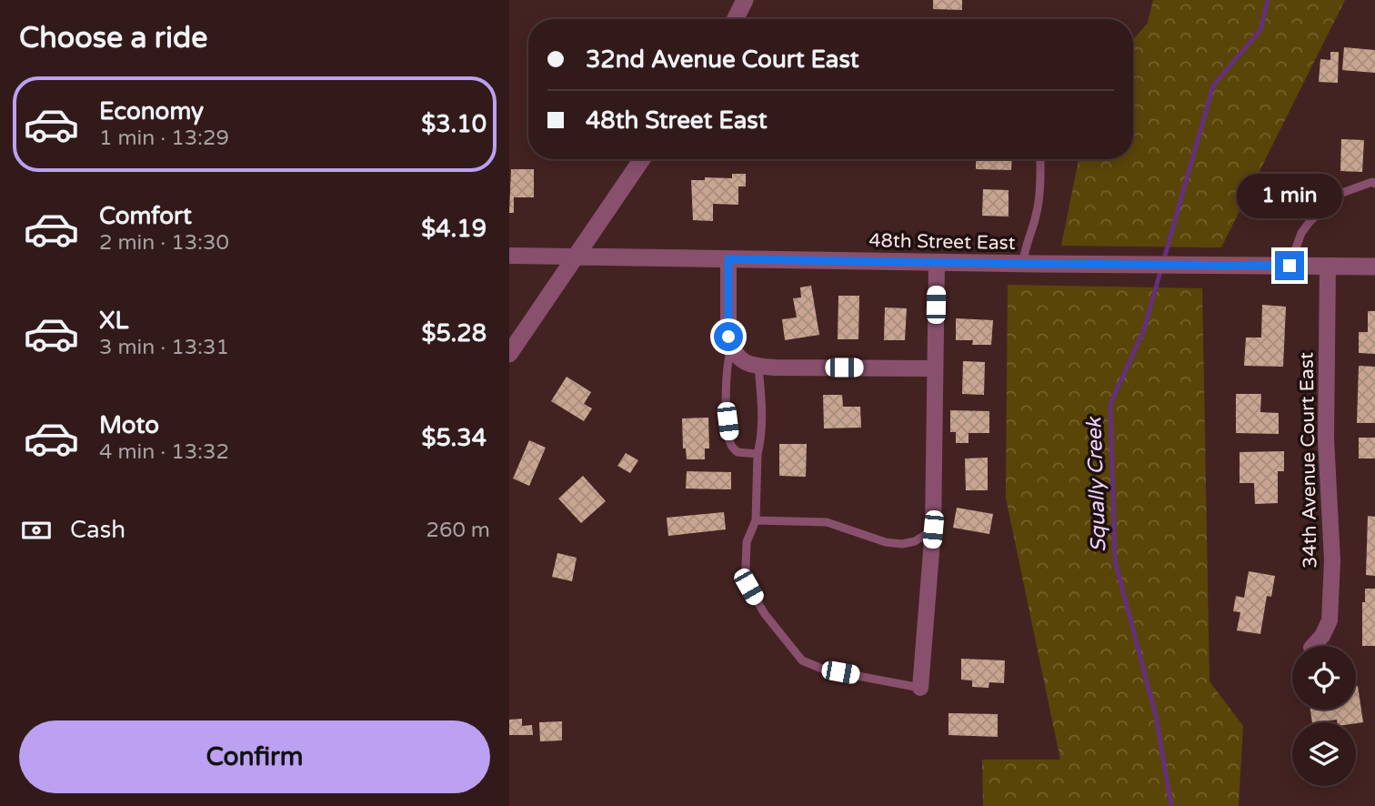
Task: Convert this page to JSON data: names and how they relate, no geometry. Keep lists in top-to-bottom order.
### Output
{
  "streets": {
    "street": ["48th Street East", "34th Avenue Court East"]
  },
  "crossings": [
    ["48th Street East", "34th Avenue Court East"]
  ],
  "water": ["Squally Creek"],
  "page": {
    "heading": "Choose a ride",
    "banner": ["32nd Avenue Court East", "48th Street East"],
    "list": [
      {
        "name": "Economy",
        "note": "1 min · 13:29",
        "value": "$3.10"
      },
      {
        "name": "Comfort",
        "note": "2 min · 13:30",
        "value": "$4.19"
      },
      {
        "name": "XL",
        "note": "3 min · 13:31",
        "value": "$5.28"
      },
      {
        "name": "Moto",
        "note": "4 min · 13:32",
        "value": "$5.34"
      }
    ],
    "bubble": "1 min",
    "pay": ["Cash", "260 m"],
    "buttons": "Confirm"
  }
}
